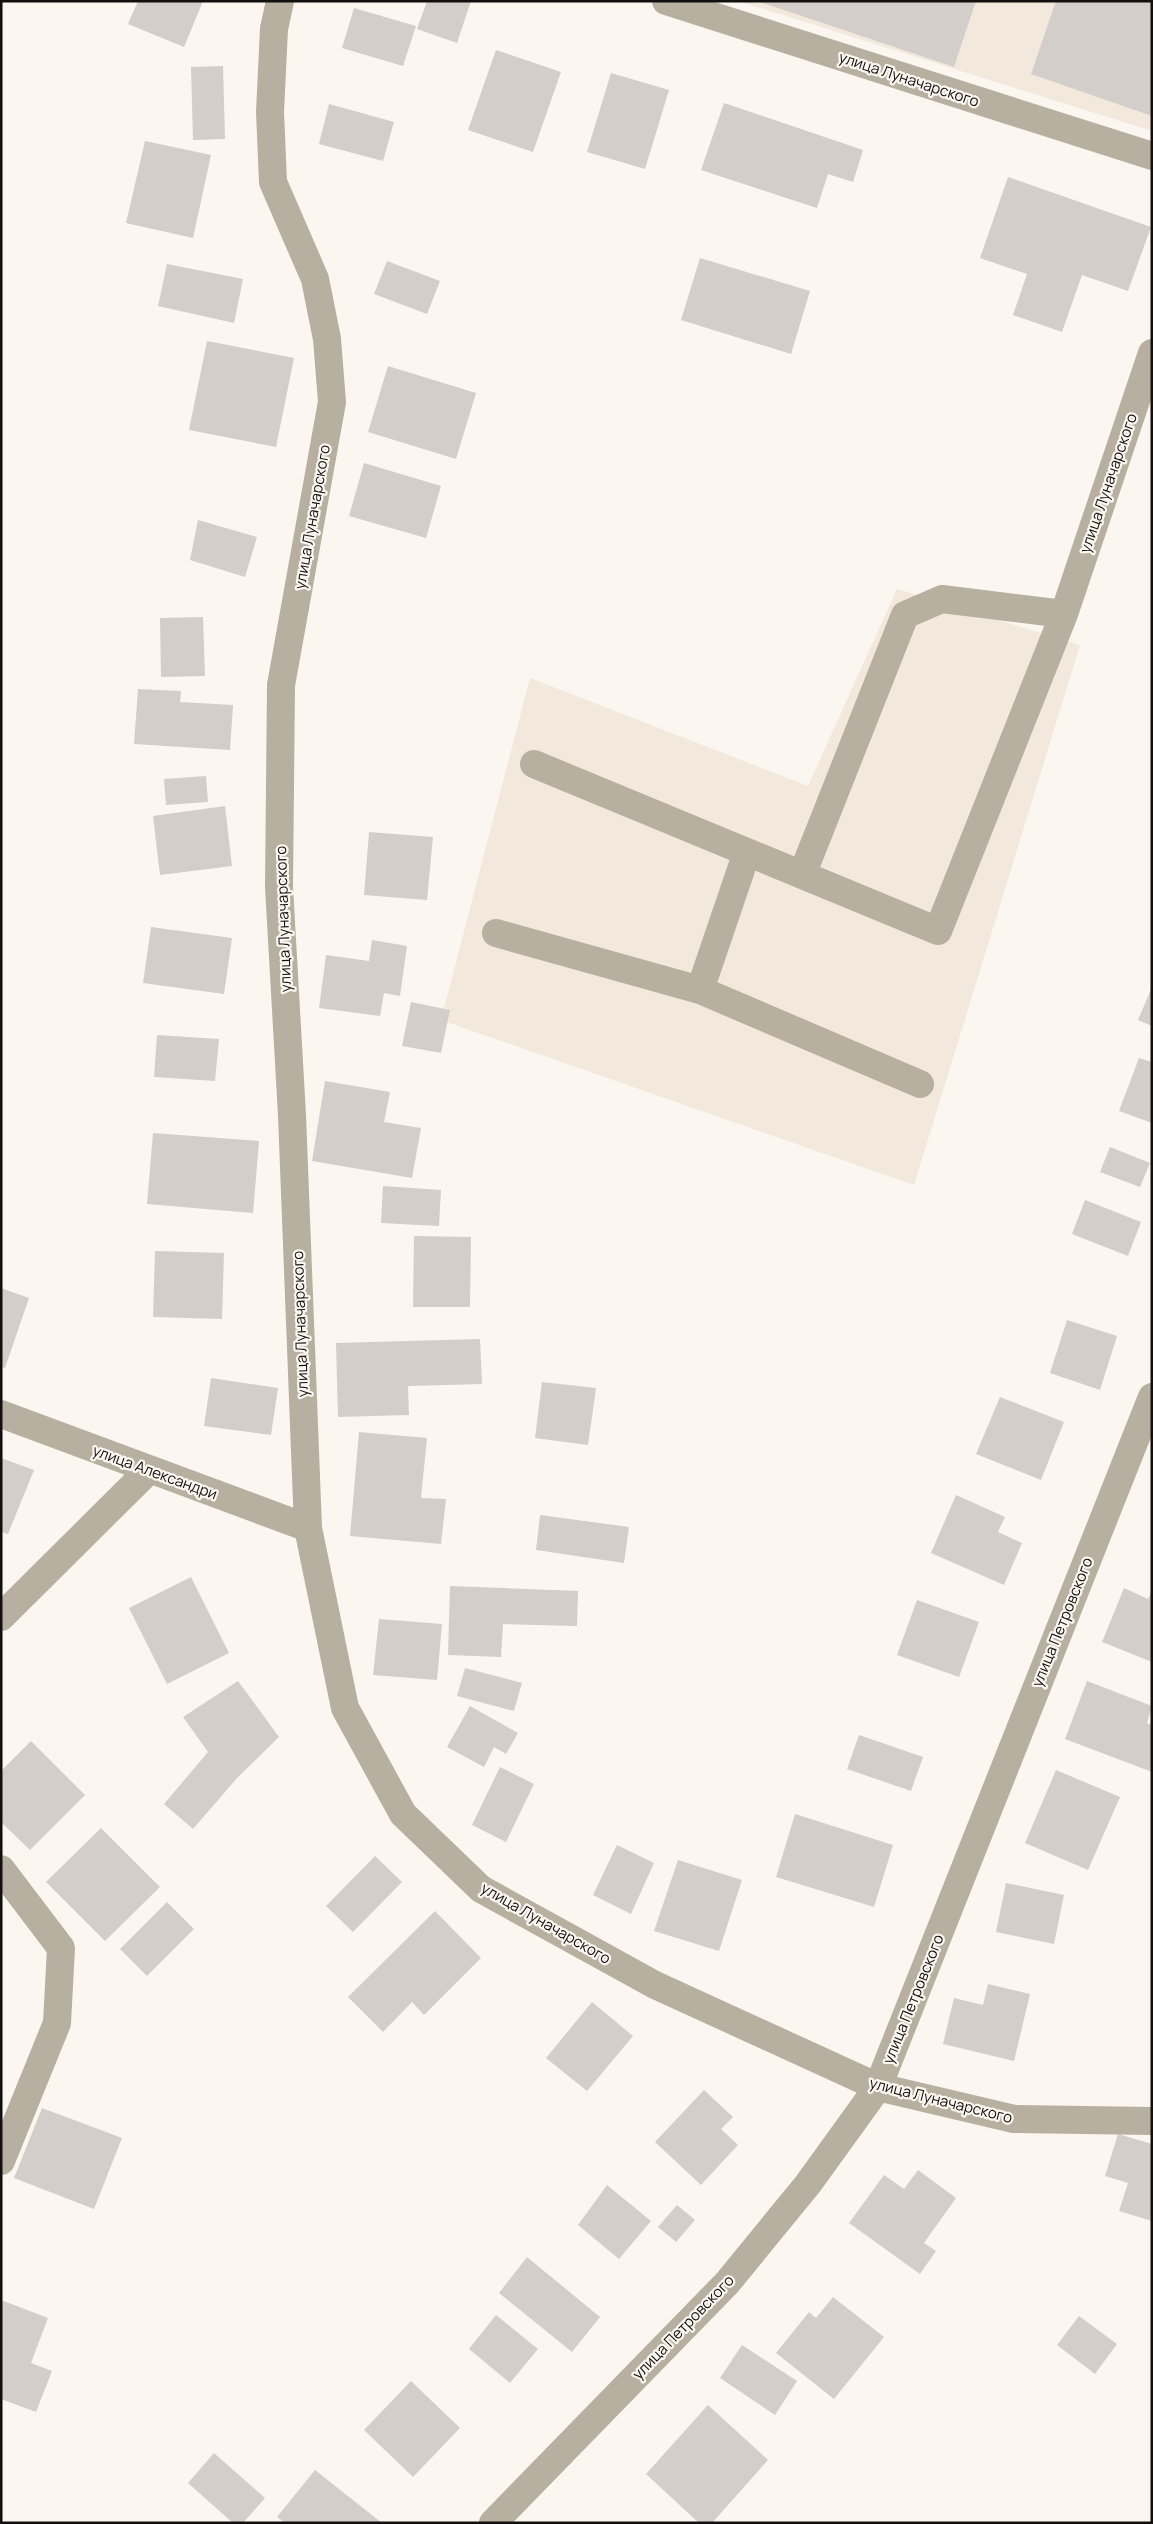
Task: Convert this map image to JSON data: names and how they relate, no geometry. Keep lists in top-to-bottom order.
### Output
{
  "streets": {
    "street": ["улица Луначарского", "улица Александри", "улица Петровского"]
  },
  "crossings": [
    ["улица Луначарского", "улица Александри"],
    ["улица Луначарского", "улица Петровского"]
  ]
}
